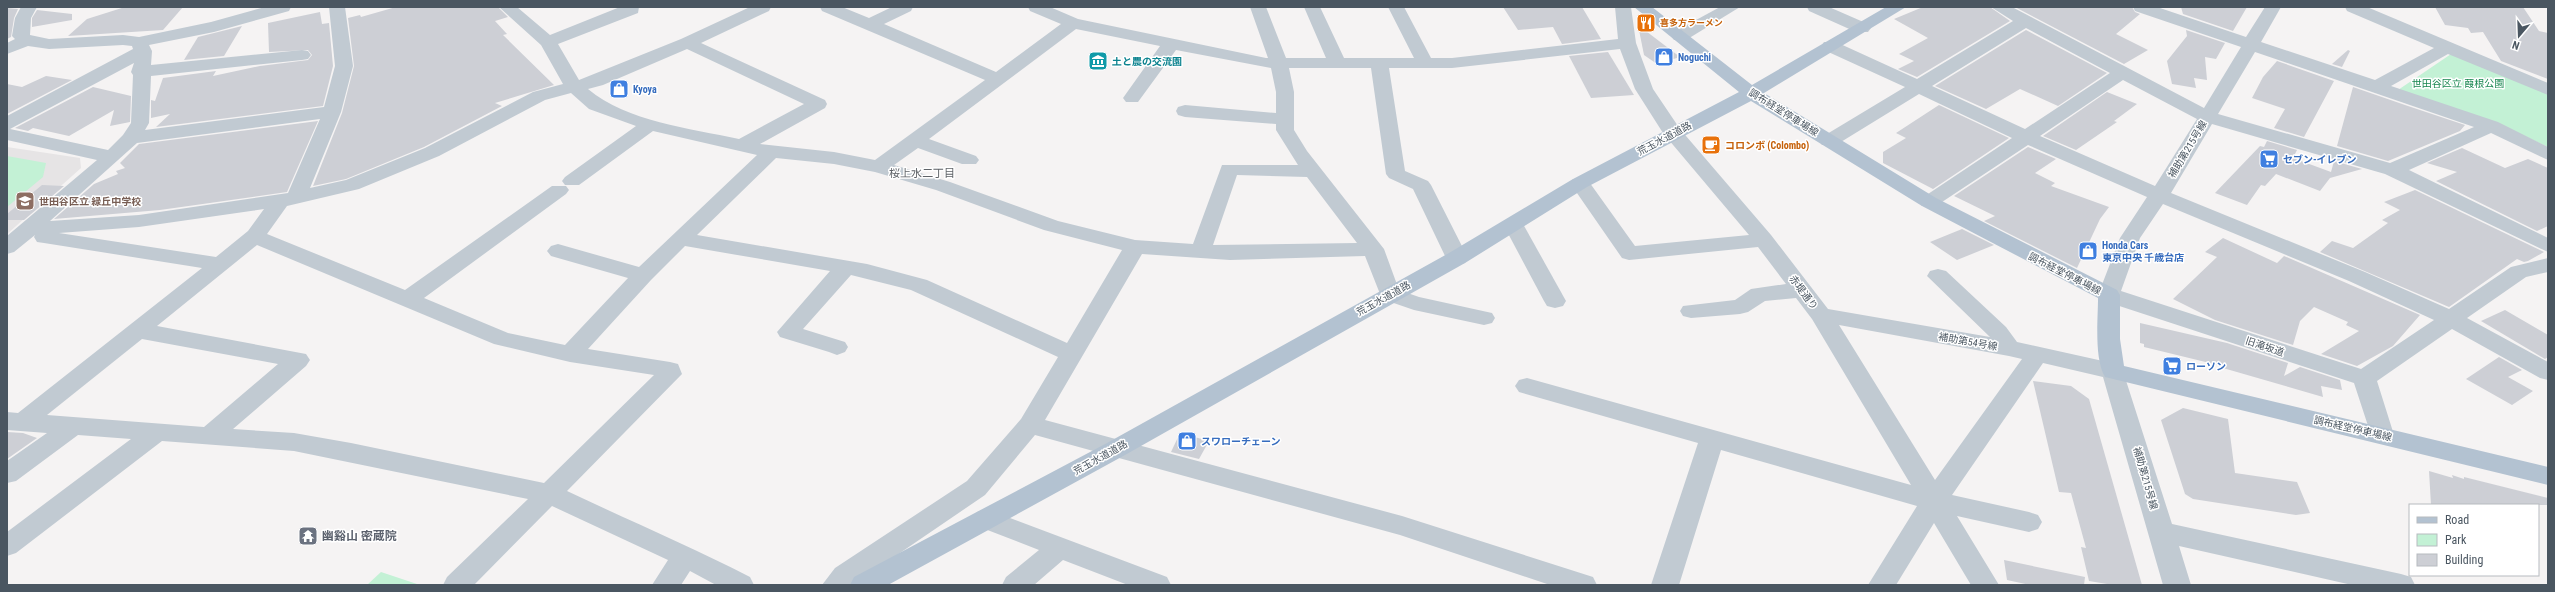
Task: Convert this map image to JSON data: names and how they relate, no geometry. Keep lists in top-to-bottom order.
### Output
{
  "streets": {
    "main road": ["調布経堂停車場線", "荒玉水道道路"],
    "street": [
      "補助第215号線",
      "赤堤通り",
      "補助第54号線",
      "旧滝坂道"
    ]
  },
  "crossings": [
    ["調布経堂停車場線", "荒玉水道道路"],
    ["調布経堂停車場線", "補助第215号線"],
    ["調布経堂停車場線", "補助第54号線"],
    ["調布経堂停車場線", "旧滝坂道"],
    ["荒玉水道道路", "赤堤通り"],
    ["補助第215号線", "補助第54号線"],
    ["補助第215号線", "旧滝坂道"],
    ["赤堤通り", "補助第54号線"]
  ],
  "districts": ["桜上水二丁目"],
  "parks": ["世田谷区立 葭根公園"],
  "places": {
    "restaurant": ["喜多方ラーメン"],
    "shop": [
      "Noguchi",
      "Kyoya",
      "Honda Cars 東京中央 千歳台店",
      "スワローチェーン"
    ],
    "museum": ["土と農の交流園"],
    "cafe": ["コロンボ (Colombo)"],
    "supermarket": ["セブン-イレブン", "ローソン"],
    "school or university": ["世田谷区立 緑丘中学校"],
    "temple": ["幽谿山 密蔵院"]
  },
  "legend": ["Road", "Park", "Building"],
  "north": "bottom"
}
